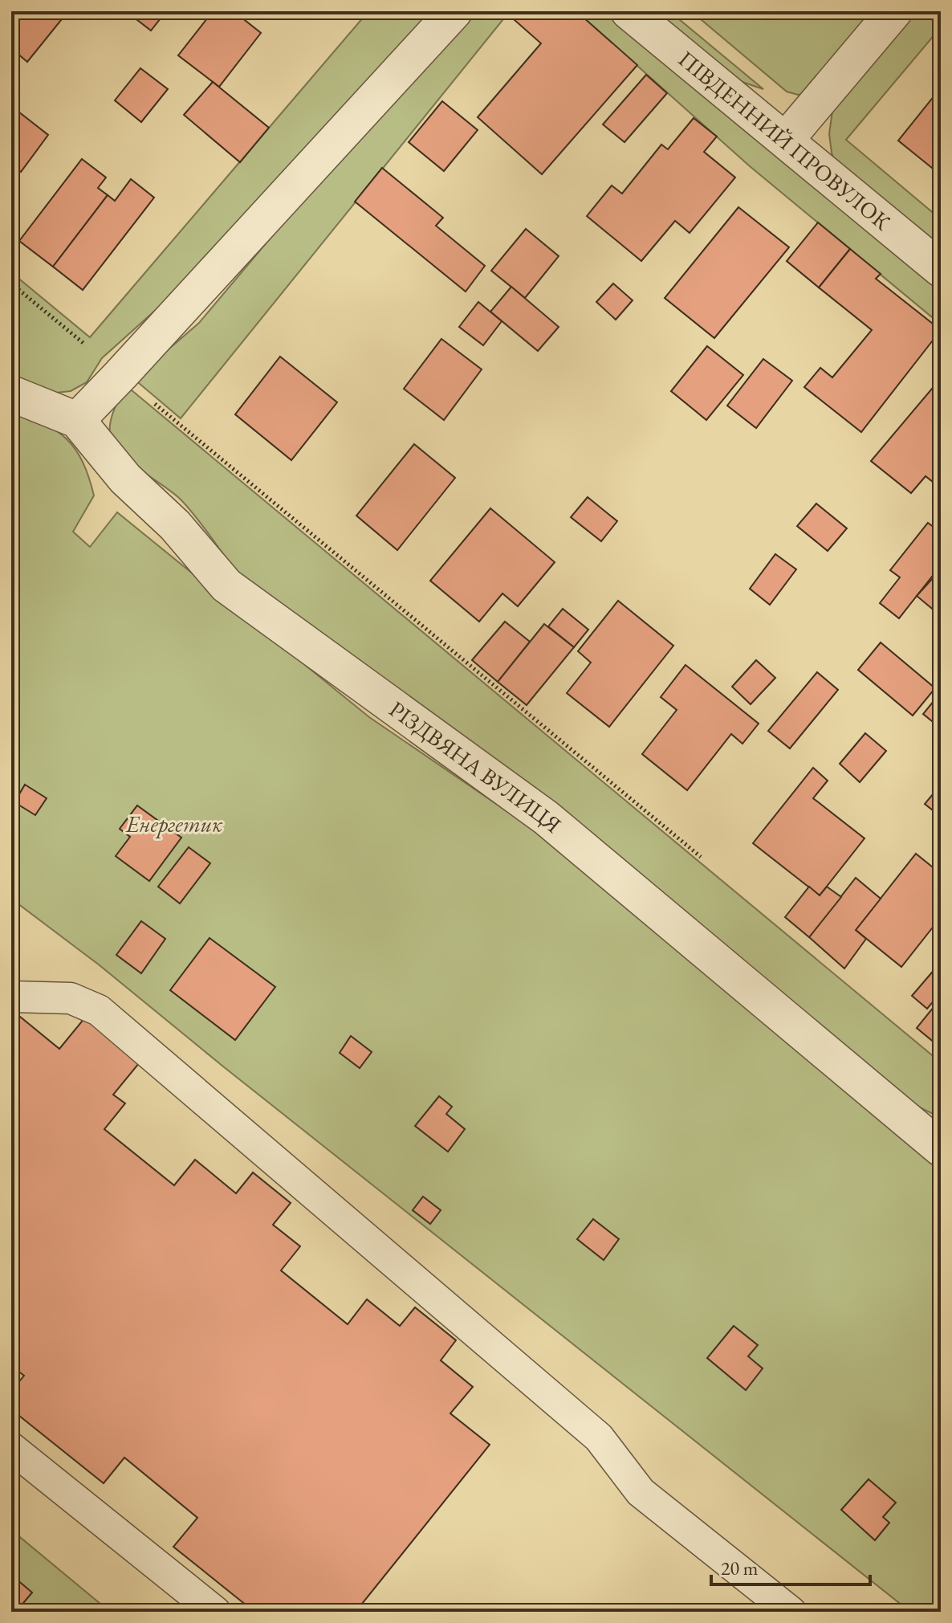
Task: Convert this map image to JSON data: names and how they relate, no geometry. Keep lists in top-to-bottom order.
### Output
{
  "streets": {
    "street": ["ПІВДЕННИЙ ПРОВУЛОК", "РІЗДВЯНА ВУЛИЦЯ"]
  },
  "parks": ["Енергетик"],
  "scale_bar": "20 m"
}
